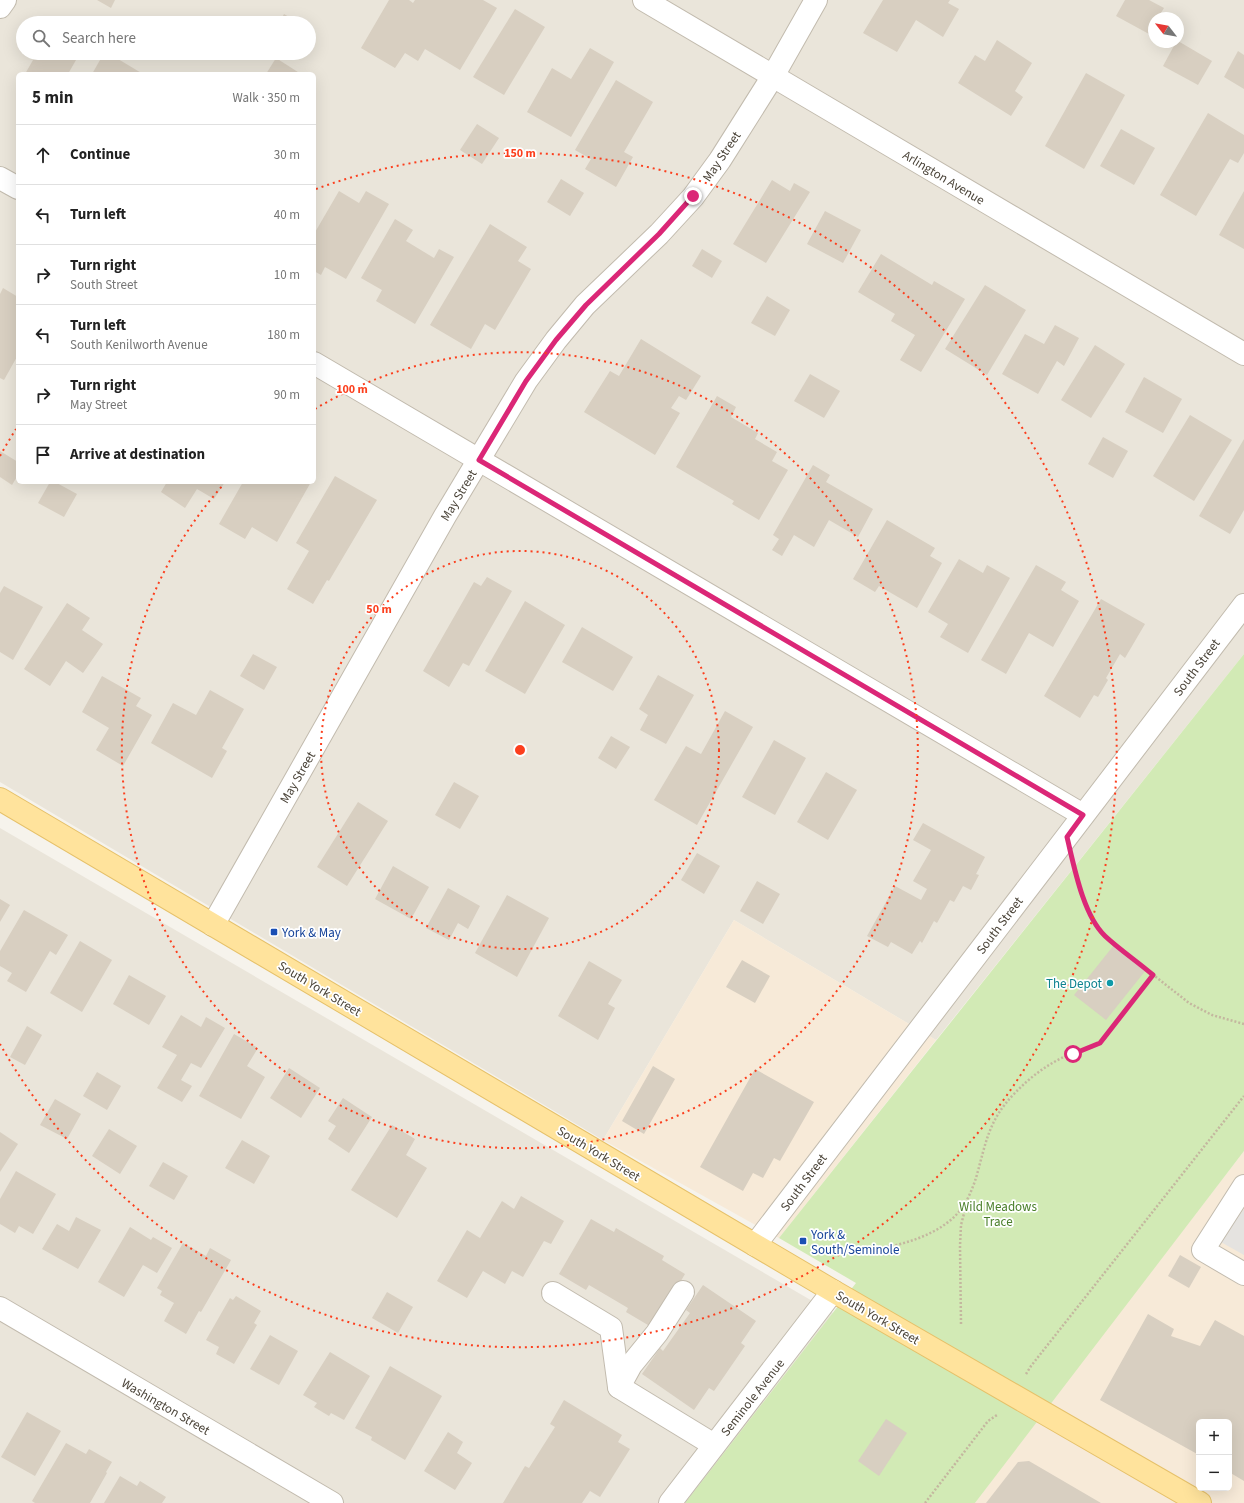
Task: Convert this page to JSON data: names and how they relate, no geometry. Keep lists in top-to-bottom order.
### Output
{
  "streets": {
    "main road": ["South York Street"],
    "street": [
      "May Street",
      "Arlington Avenue",
      "South Street",
      "Seminole Avenue",
      "Washington Street"
    ]
  },
  "crossings": [
    ["May Street", "Arlington Avenue"],
    ["May Street", "South York Street"],
    ["South Street", "South York Street"],
    ["South York Street", "Seminole Avenue"]
  ],
  "parks": ["Wild Meadows Trace"],
  "places": {
    "transit": ["York & May", "York & South/Seminole"],
    "other": ["The Depot"]
  },
  "north": "top left",
  "page": {
    "search": "Search here",
    "heading": ["5 min", "Walk · 350 m"],
    "list": [
      ["Continue", "30 m"],
      ["Turn left", "40 m"],
      ["Turn right", "South Street", "10 m"],
      ["Turn left", "South Kenilworth Avenue", "180 m"],
      ["Turn right", "May Street", "90 m"],
      "Arrive at destination"
    ],
    "map_buttons": ["+", "−"]
  },
  "rings": ["150 m", "100 m", "50 m"]
}
